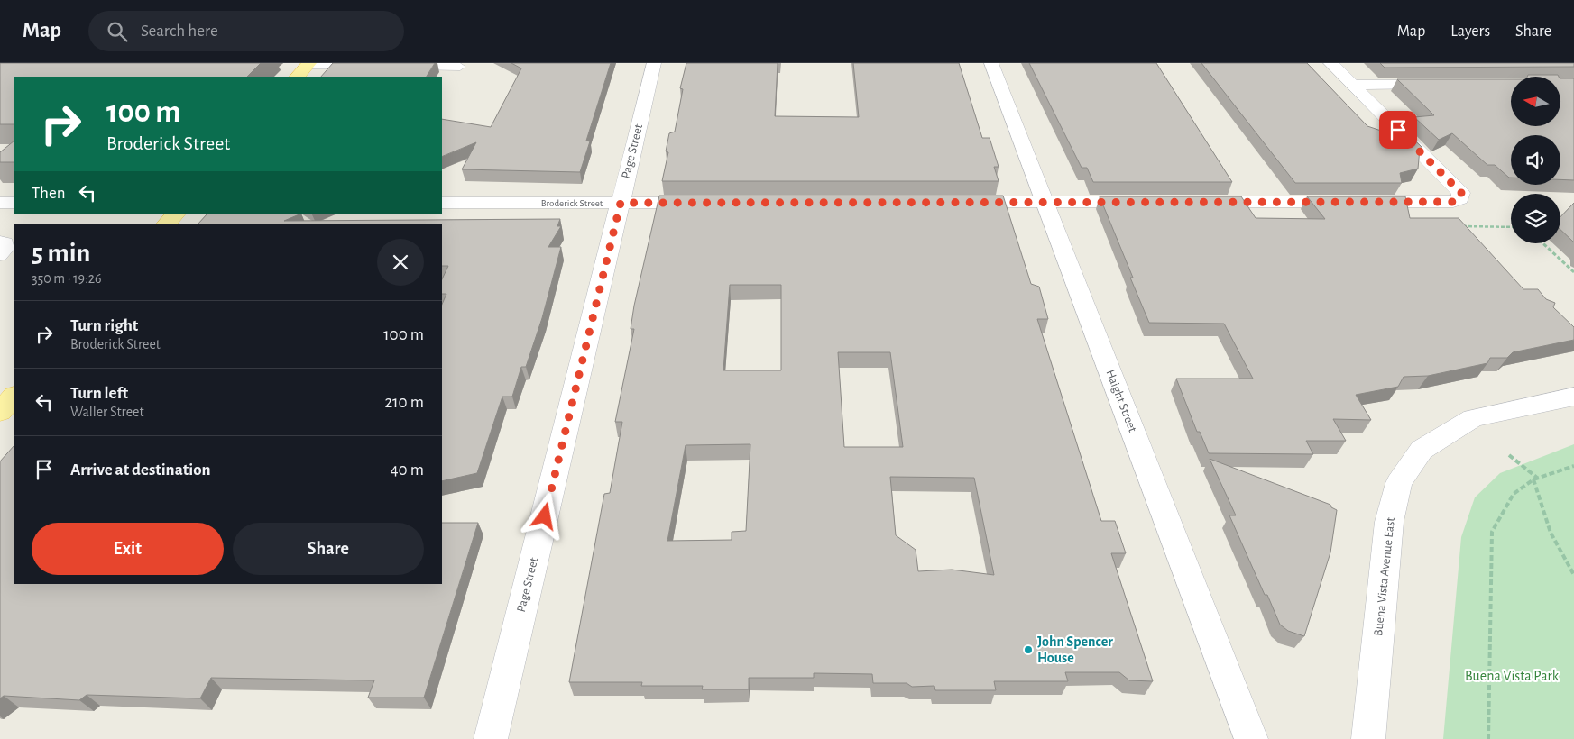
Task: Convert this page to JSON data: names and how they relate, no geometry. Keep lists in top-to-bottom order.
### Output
{
  "streets": {
    "street": [
      "Page Street",
      "Broderick Street",
      "Haight Street",
      "Buena Vista Avenue East"
    ]
  },
  "crossings": [
    ["Page Street", "Broderick Street"]
  ],
  "parks": ["Buena Vista Park"],
  "places": ["John Spencer House"],
  "north": "left",
  "page": {
    "header": "Map",
    "search": "Search here",
    "nav": ["Map", "Layers", "Share"],
    "turn": ["100 m", "Broderick Street"],
    "then": "Then",
    "heading": ["5 min", "350 m · 19:26"],
    "list": [
      {
        "name": "Turn right",
        "note": "Broderick Street",
        "value": "100 m"
      },
      {
        "name": "Turn left",
        "note": "Waller Street",
        "value": "210 m"
      },
      {
        "name": "Arrive at destination",
        "value": "40 m"
      }
    ],
    "buttons": ["Exit", "Share"]
  }
}
